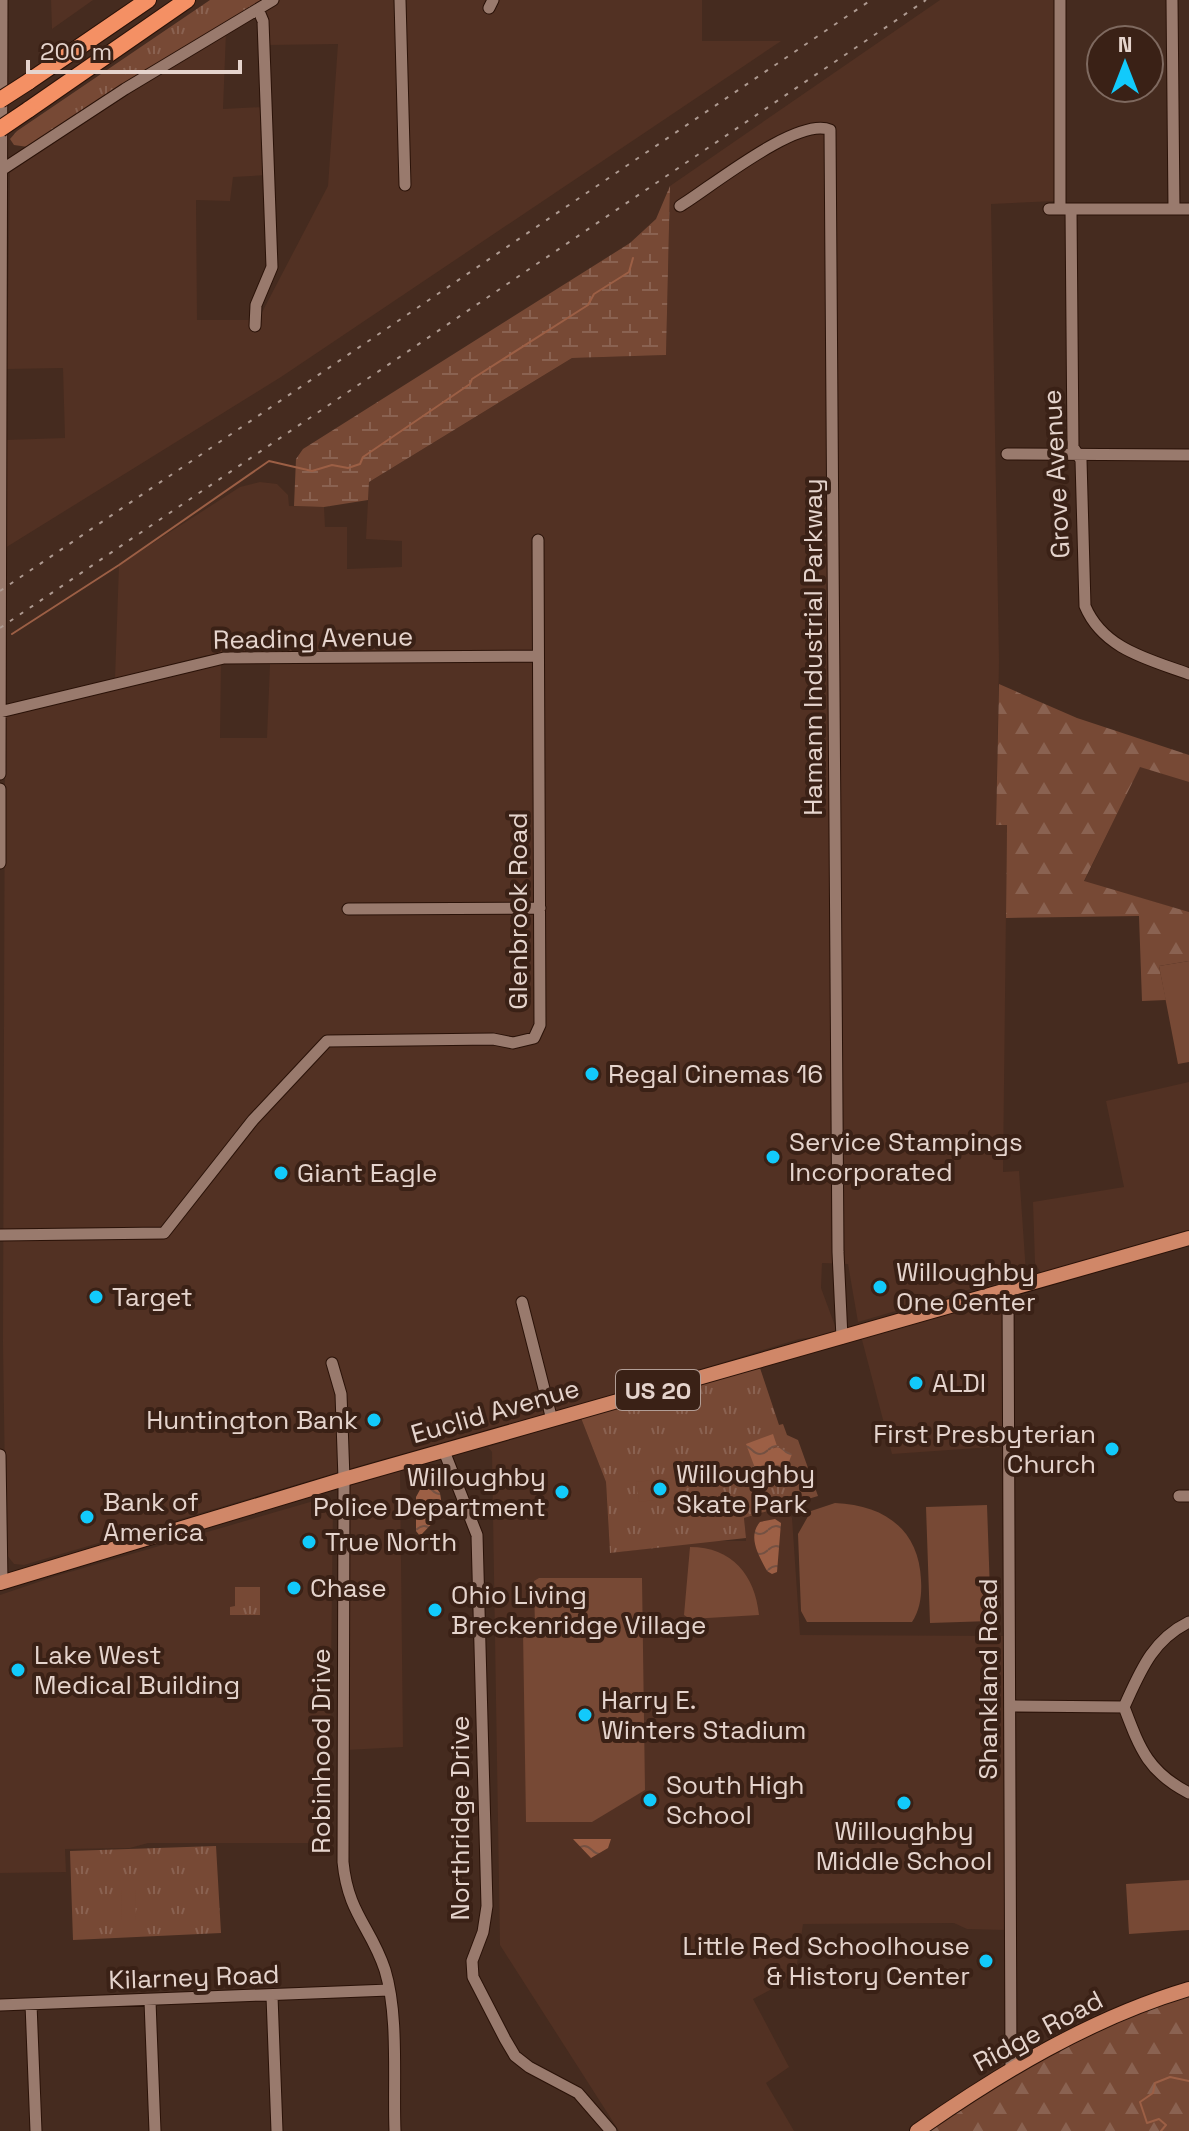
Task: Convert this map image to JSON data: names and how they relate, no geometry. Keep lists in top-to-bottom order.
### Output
{
  "streets": {
    "main road": ["US 20", "Euclid Avenue", "Ridge Road"],
    "street": [
      "Grove Avenue",
      "Reading Avenue",
      "Hamann Industrial Parkway",
      "Glenbrook Road",
      "Shankland Road",
      "Robinhood Drive",
      "Northridge Drive",
      "Kilarney Road"
    ]
  },
  "crossings": [
    ["Reading Avenue", "Glenbrook Road"],
    ["Hamann Industrial Parkway", "Euclid Avenue"],
    ["Euclid Avenue", "Shankland Road"],
    ["Euclid Avenue", "Robinhood Drive"],
    ["Euclid Avenue", "Northridge Drive"],
    ["Shankland Road", "Ridge Road"],
    ["Robinhood Drive", "Kilarney Road"]
  ],
  "places": [
    "Regal Cinemas 16",
    "Service Stampings Incorporated",
    "Giant Eagle",
    "Willoughby One Center",
    "Target",
    "ALDI",
    "Huntington Bank",
    "First Presbyterian Church",
    "Willoughby Skate Park",
    "Willoughby Police Department",
    "Bank of America",
    "True North",
    "Chase",
    "Ohio Living Breckenridge Village",
    "Lake West Medical Building",
    "Harry E. Winters Stadium",
    "South High School",
    "Willoughby Middle School",
    "Little Red Schoolhouse & History Center"
  ],
  "scale_bar": "200 m",
  "north": "top"
}
